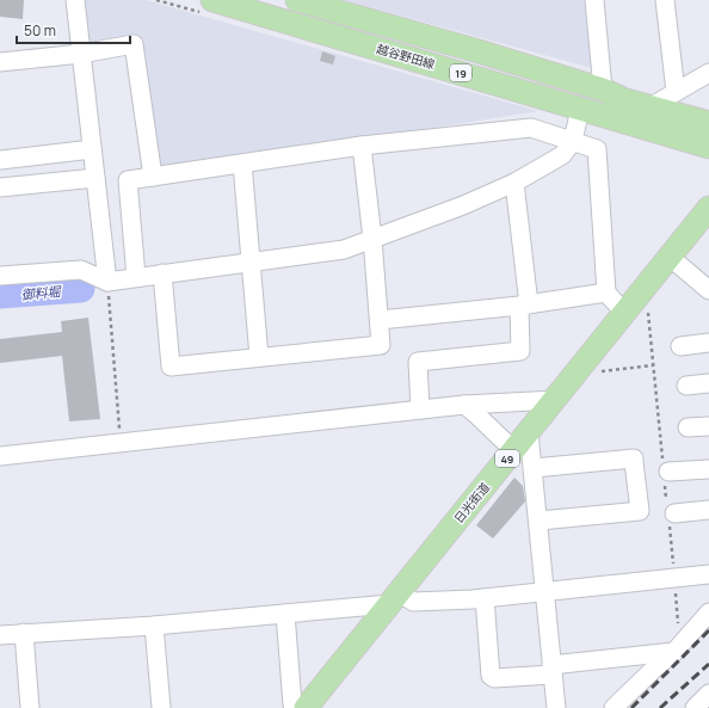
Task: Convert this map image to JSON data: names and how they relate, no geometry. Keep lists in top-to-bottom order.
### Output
{
  "streets": {
    "main road": [
      "越谷野田線",
      "19",
      "49",
      "日光街道"
    ]
  },
  "water": ["御料堀"],
  "scale_bar": "50 m"
}
